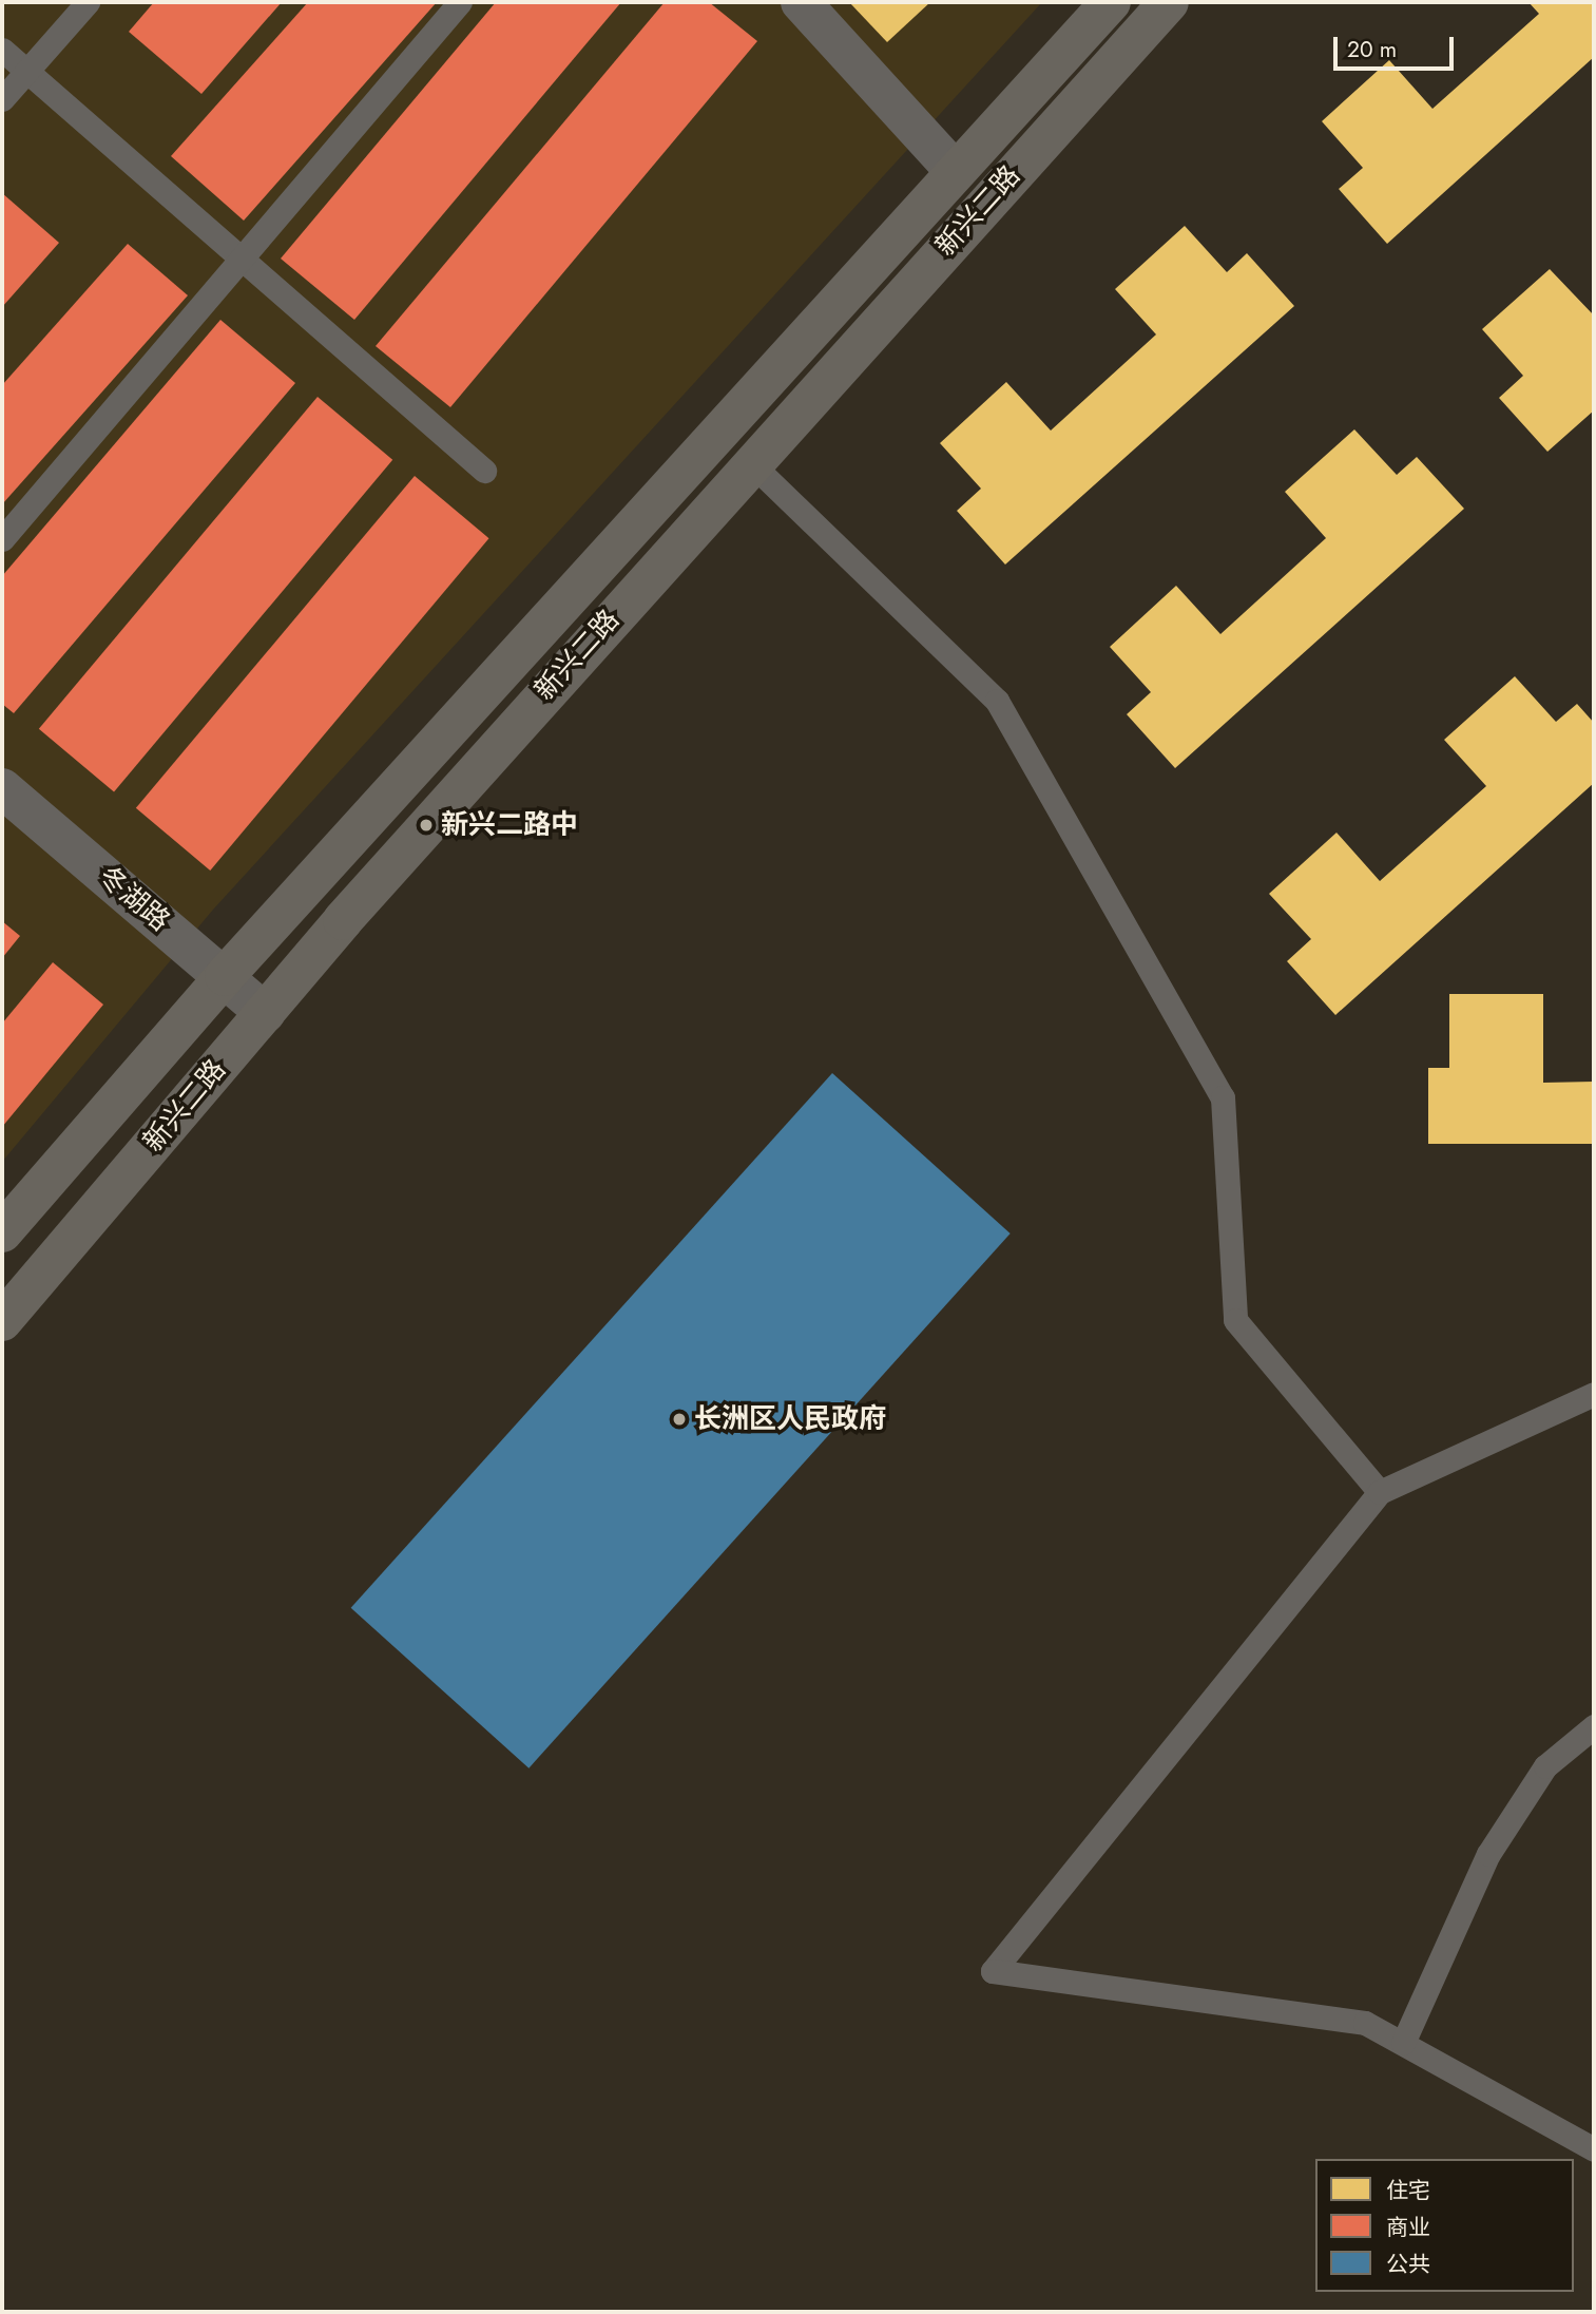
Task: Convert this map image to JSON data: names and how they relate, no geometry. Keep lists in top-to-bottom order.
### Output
{
  "streets": {
    "main road": ["新兴二路"],
    "street": ["冬湖路"]
  },
  "crossings": [
    ["新兴二路", "冬湖路"]
  ],
  "places": ["新兴二路中", "长洲区人民政府"],
  "legend": ["住宅", "商业", "公共"],
  "scale_bar": "20 m"
}
